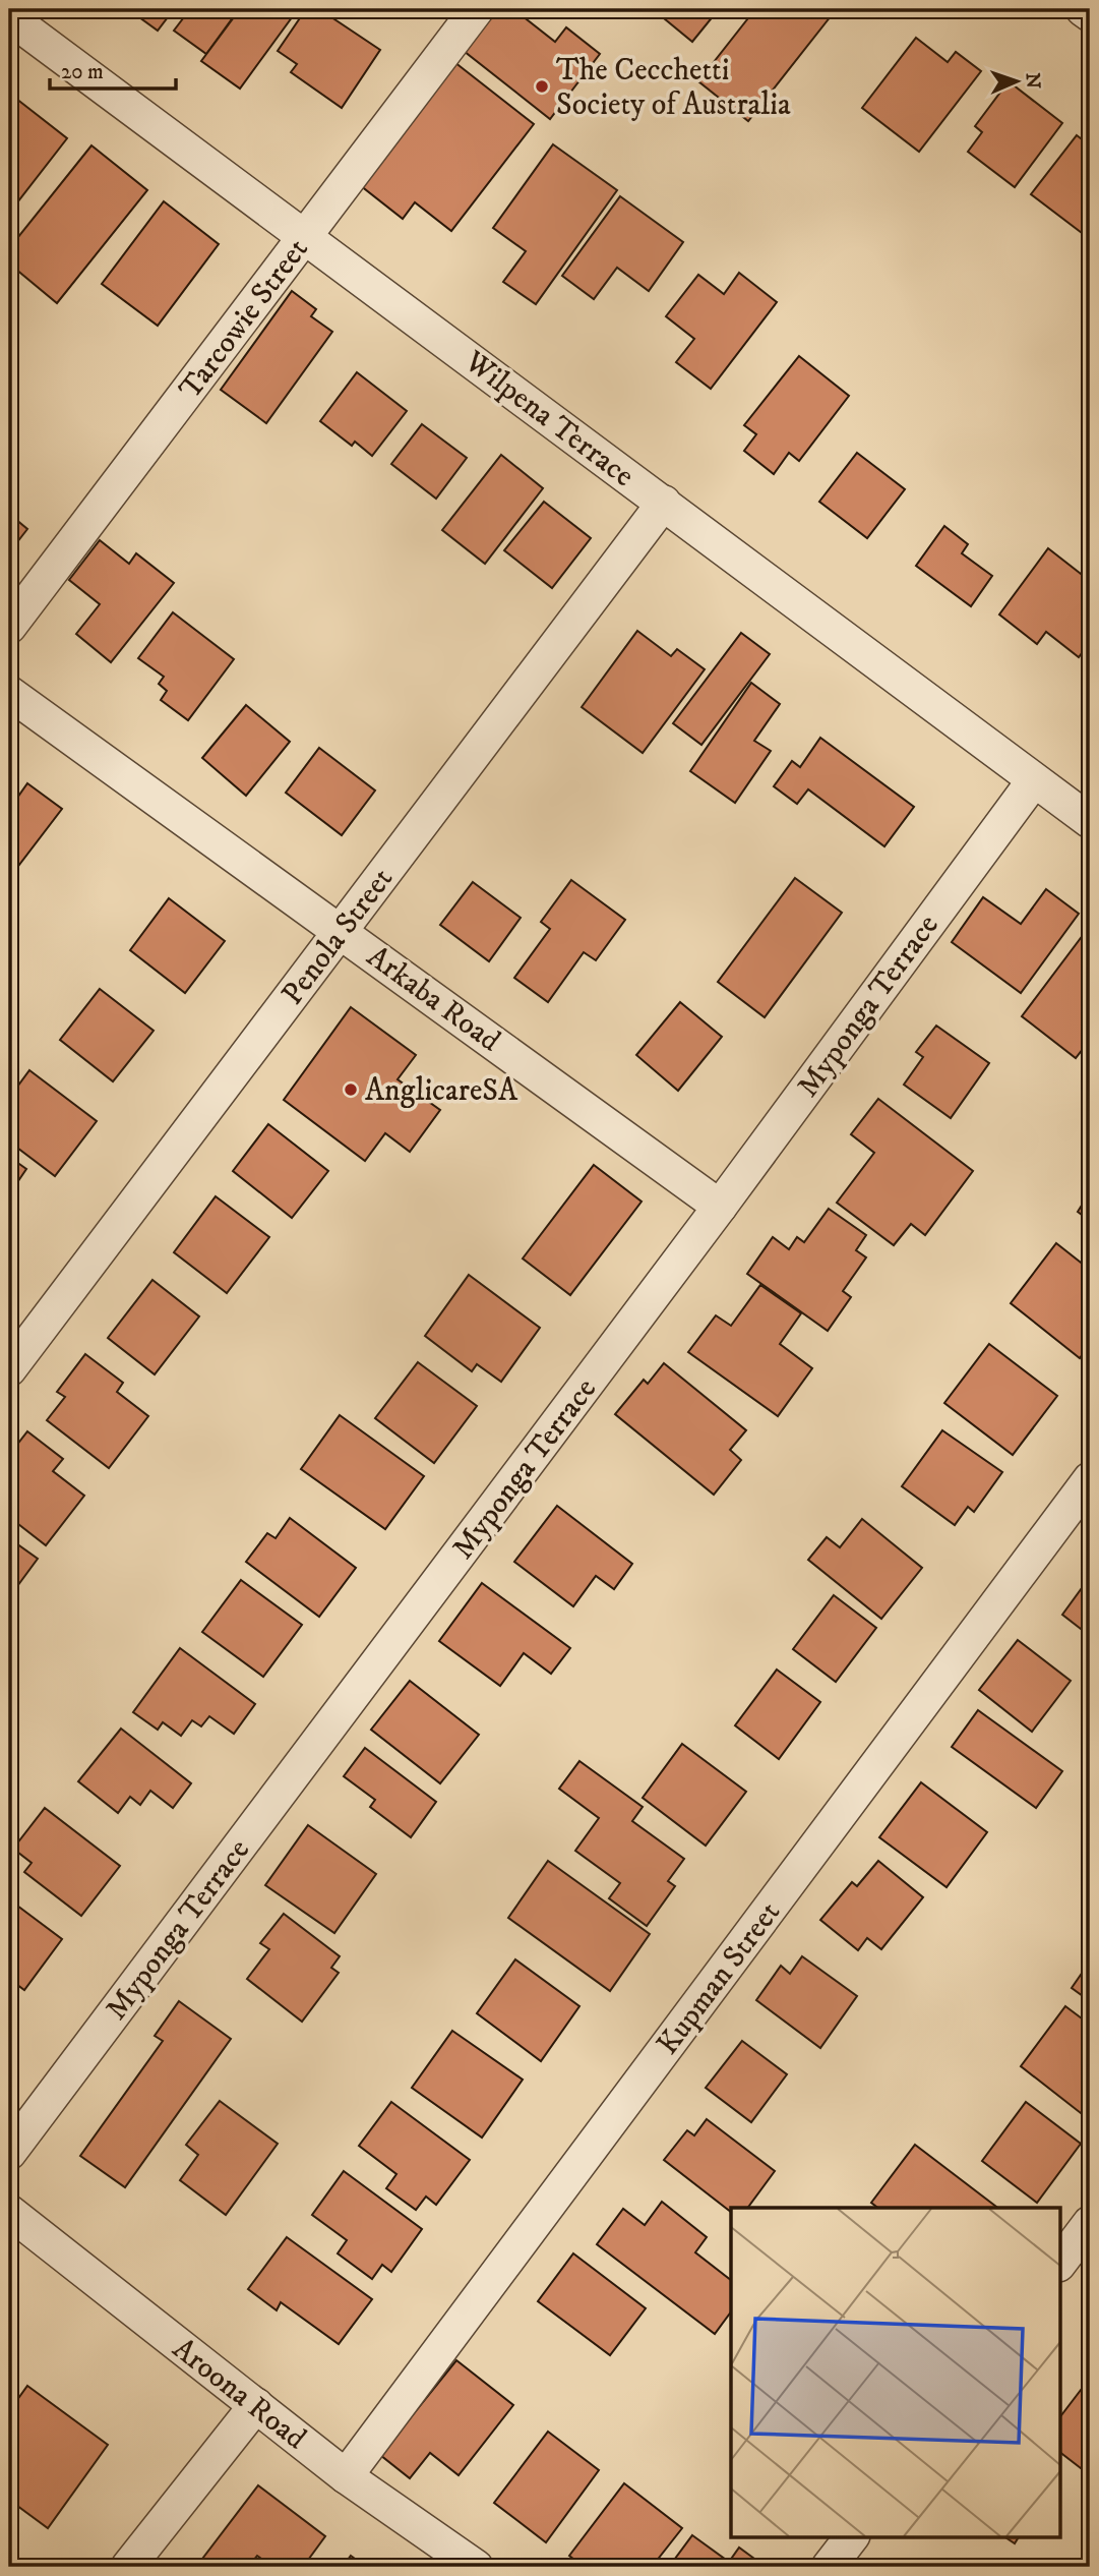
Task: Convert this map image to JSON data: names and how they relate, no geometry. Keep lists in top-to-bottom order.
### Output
{
  "streets": {
    "street": [
      "Tarcowie Street",
      "Wilpena Terrace",
      "Penola Street",
      "Arkaba Road",
      "Myponga Terrace",
      "Kupman Street",
      "Aroona Road"
    ]
  },
  "crossings": [
    ["Tarcowie Street", "Wilpena Terrace"],
    ["Wilpena Terrace", "Penola Street"],
    ["Wilpena Terrace", "Myponga Terrace"],
    ["Penola Street", "Arkaba Road"],
    ["Arkaba Road", "Myponga Terrace"],
    ["Kupman Street", "Aroona Road"]
  ],
  "places": ["The Cecchetti Society of Australia", "AnglicareSA"],
  "scale_bar": "20 m",
  "north": "right"
}
